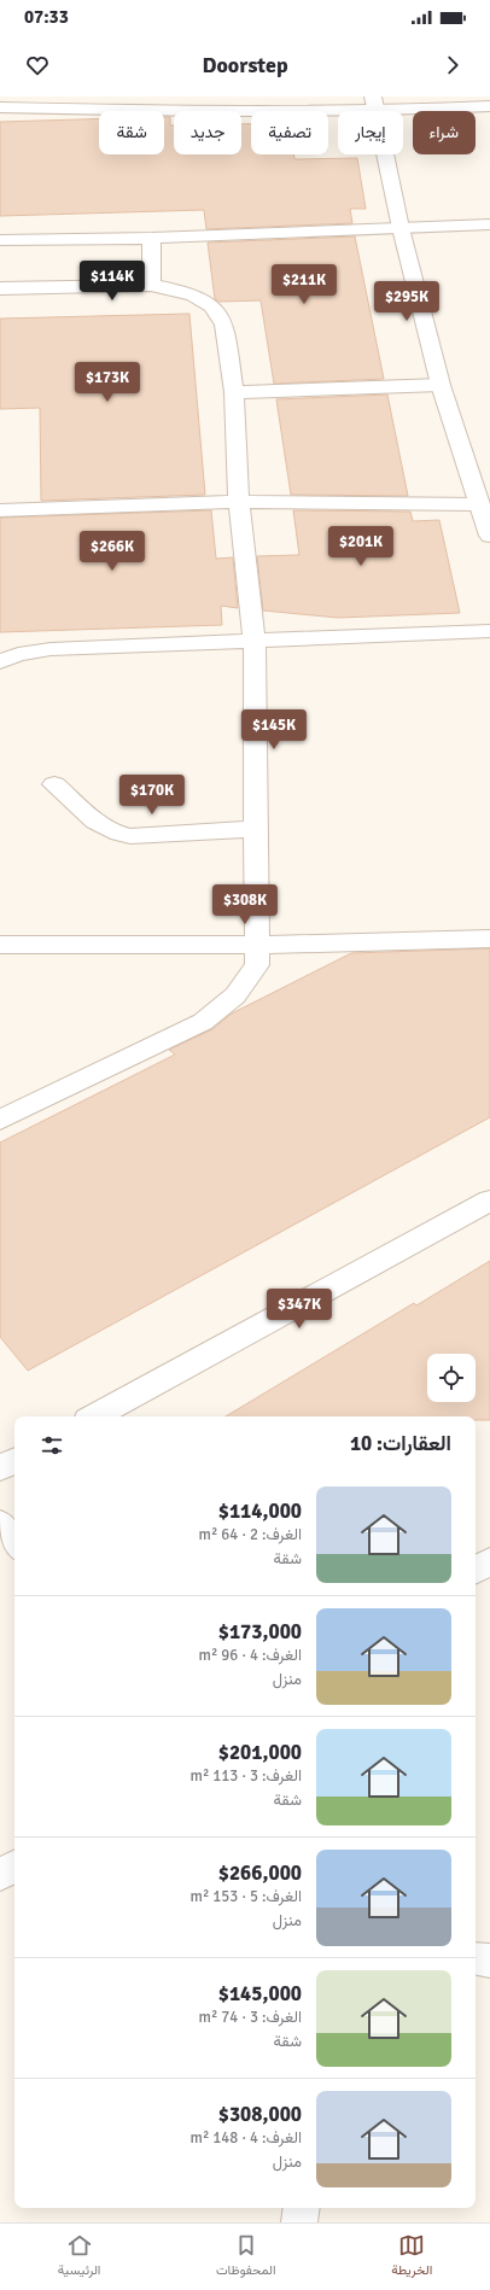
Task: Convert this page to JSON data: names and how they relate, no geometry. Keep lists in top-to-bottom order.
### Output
{
  "page": {
    "status": "07:33",
    "header": "Doorstep",
    "chip": [
      "شراء",
      "إيجار",
      "تصفية",
      "جديد",
      "شقة"
    ],
    "price": [
      "$114K",
      "$211K",
      "$295K",
      "$173K",
      "$201K",
      "$266K",
      "$145K",
      "$170K",
      "$308K",
      "$347K"
    ],
    "heading": "العقارات: 10",
    "list": [
      {
        "name": "$114,000",
        "note": "الغرف: 2 · 64 m² · شقة"
      },
      {
        "name": "$173,000",
        "note": "الغرف: 4 · 96 m² · منزل"
      },
      {
        "name": "$201,000",
        "note": "الغرف: 3 · 113 m² · شقة"
      },
      {
        "name": "$266,000",
        "note": "الغرف: 5 · 153 m² · منزل"
      },
      {
        "name": "$145,000",
        "note": "الغرف: 3 · 74 m² · شقة"
      },
      {
        "name": "$308,000",
        "note": "الغرف: 4 · 148 m² · منزل"
      }
    ],
    "tabs": ["الخريطة", "المحفوظات", "الرئيسية"]
  }
}
